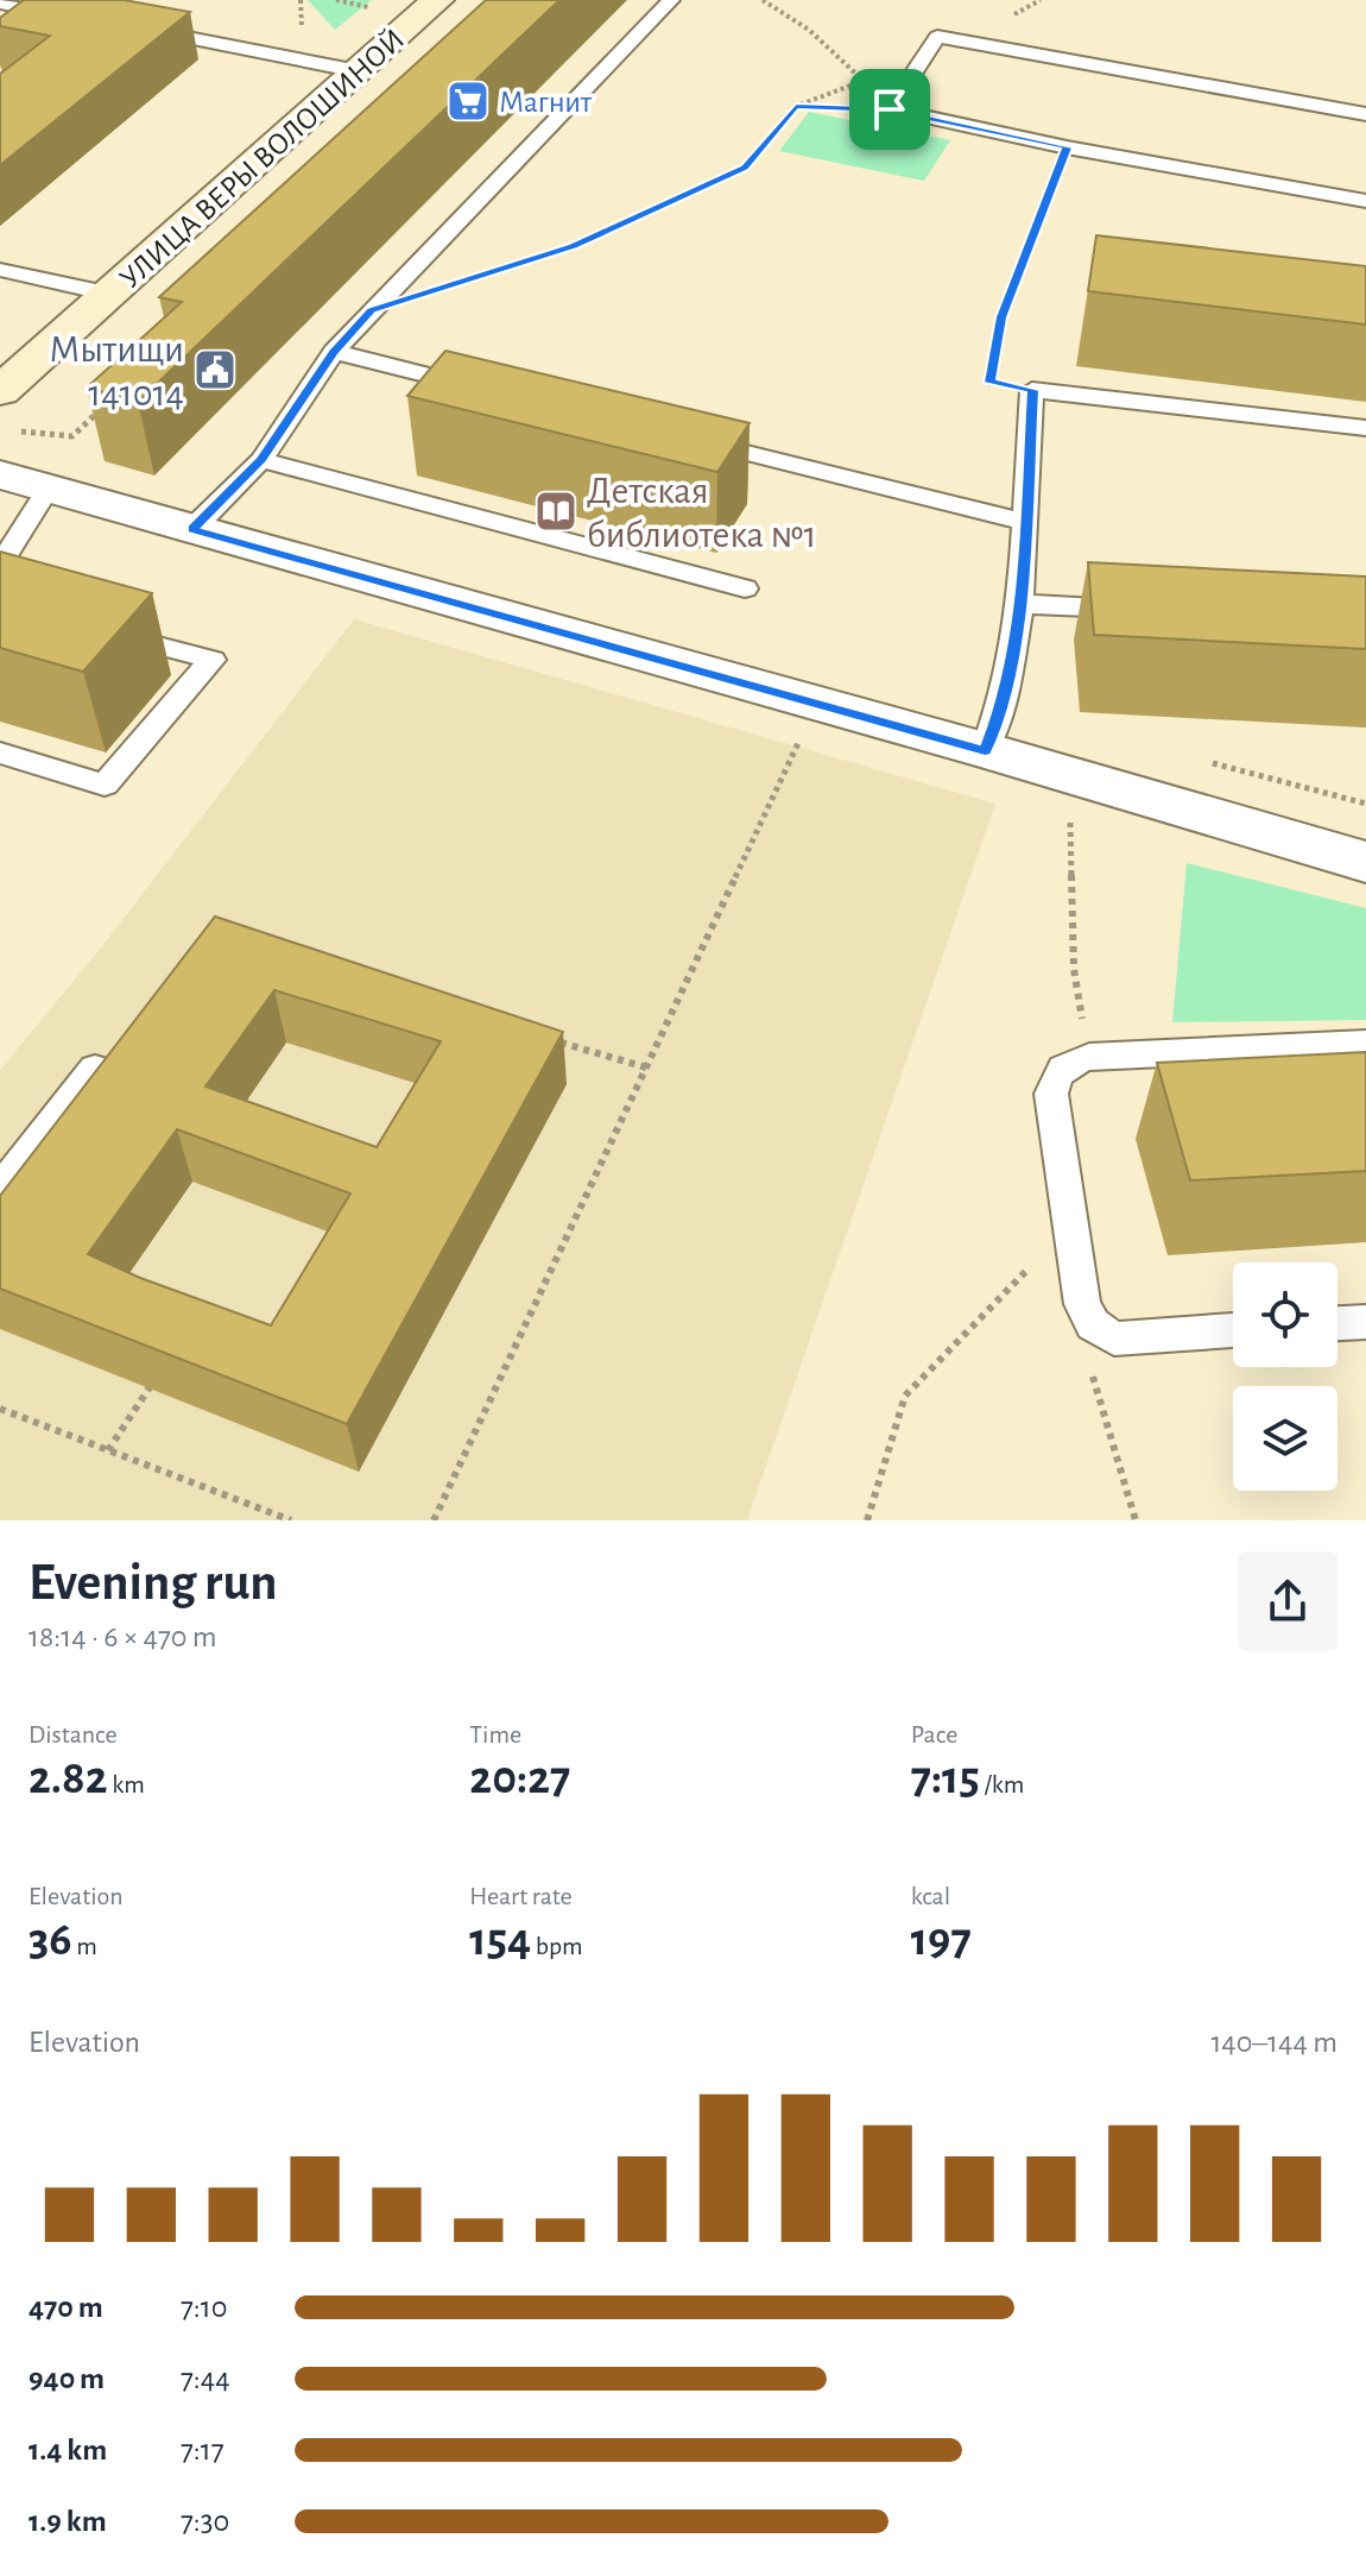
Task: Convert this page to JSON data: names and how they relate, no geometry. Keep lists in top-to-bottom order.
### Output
{
  "streets": {
    "street": ["УЛИЦА ВЕРЫ ВОЛОШИНОЙ"]
  },
  "places": {
    "supermarket": ["Магнит"],
    "public building": ["Мытищи 141014"],
    "library": ["Детская библиотека №1"]
  },
  "page": {
    "heading": ["Evening run", "18:14 · 6 × 470 m"],
    "stats": [
      ["Distance", "2.82 km"],
      ["Time", "20:27"],
      ["Pace", "7:15 /km"],
      ["Elevation", "36 m"],
      ["Heart rate", "154 bpm"],
      ["kcal", "197"]
    ],
    "chart": ["Elevation", "140–144 m"],
    "list": [
      {
        "name": "470 m",
        "note": "7:10"
      },
      {
        "name": "940 m",
        "note": "7:44"
      },
      {
        "name": "1.4 km",
        "note": "7:17"
      },
      {
        "name": "1.9 km",
        "note": "7:30"
      }
    ]
  }
}
